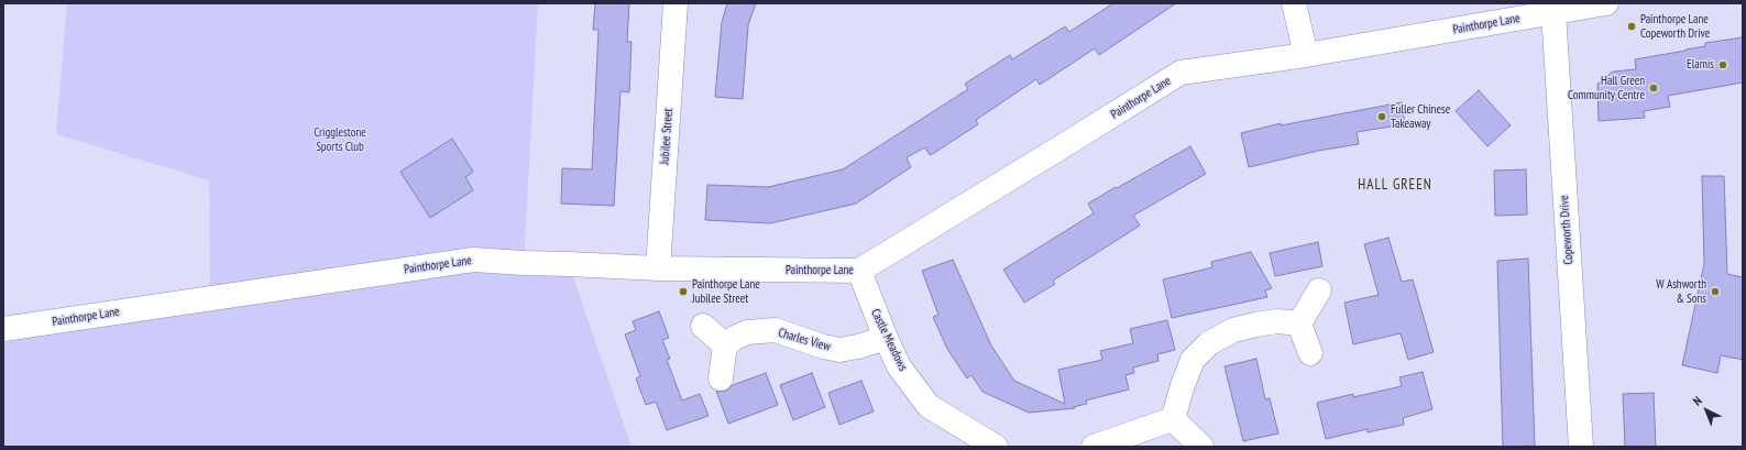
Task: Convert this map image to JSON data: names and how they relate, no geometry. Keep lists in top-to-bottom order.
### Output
{
  "streets": {
    "street": [
      "Painthorpe Lane",
      "Jubilee Street",
      "Copeworth Drive",
      "Charles View",
      "Castle Meadows"
    ]
  },
  "crossings": [
    ["Painthorpe Lane", "Jubilee Street"],
    ["Painthorpe Lane", "Copeworth Drive"],
    ["Painthorpe Lane", "Castle Meadows"],
    ["Charles View", "Castle Meadows"]
  ],
  "districts": ["HALL GREEN"],
  "parks": ["Crigglestone Sports Club"],
  "places": [
    "Painthorpe Lane Copeworth Drive",
    "Elamis",
    "Hall Green Community Centre",
    "Fuller Chinese Takeaway",
    "Painthorpe Lane Jubilee Street",
    "W Ashworth & Sons"
  ],
  "north": "top left"
}
